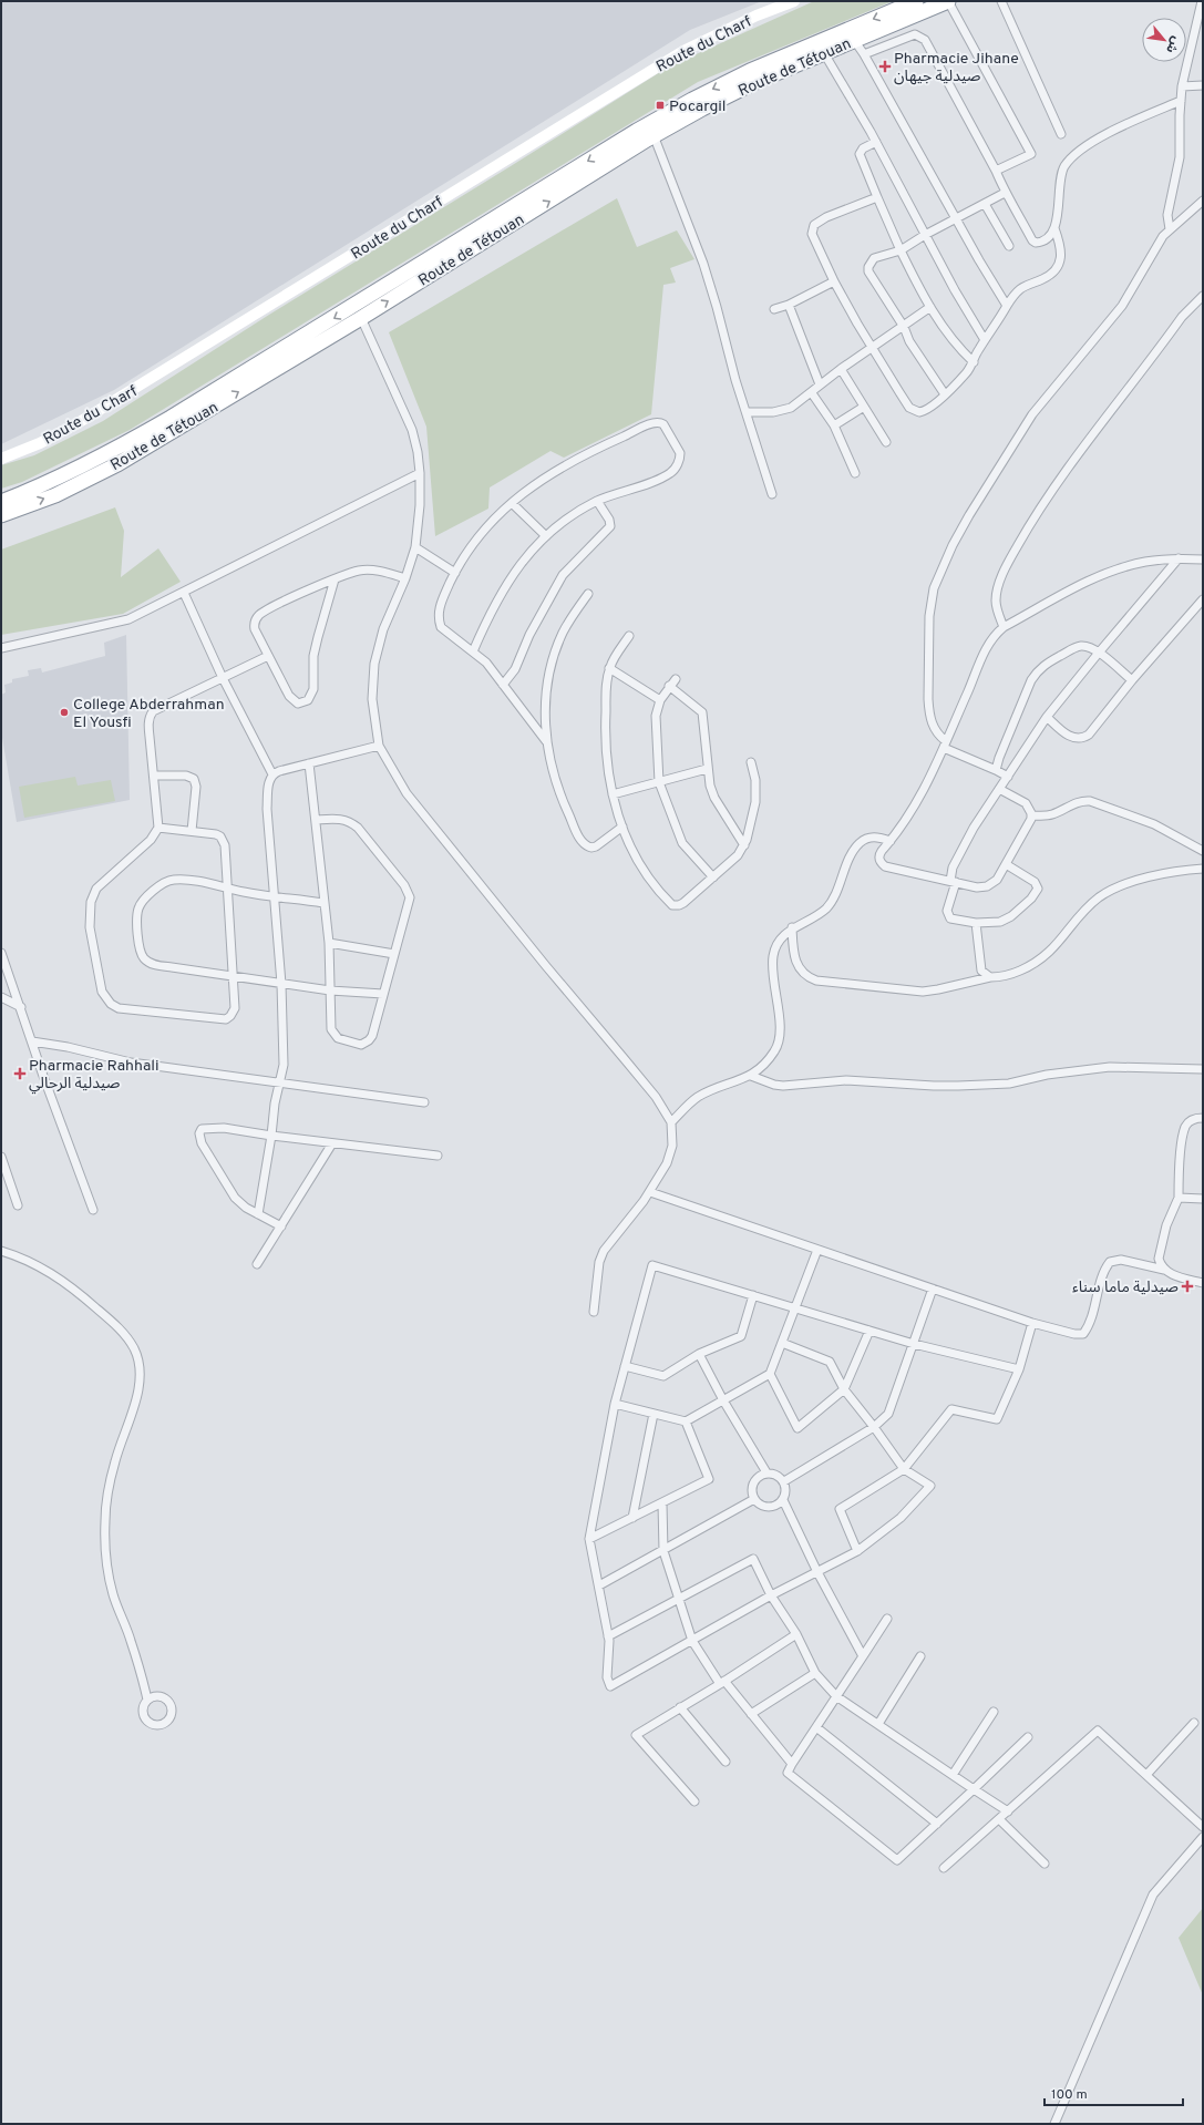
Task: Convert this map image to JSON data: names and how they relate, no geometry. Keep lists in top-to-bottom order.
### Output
{
  "streets": {
    "highway": ["Route de Tétouan"],
    "street": ["Route du Charf"]
  },
  "places": {
    "health": ["Pharmacie Jihane صيدلية جيهان", "Pharmacie Rahhali صيدلية الرحالي", "صيدلية ماما سناء"],
    "transit": ["Pocargil"],
    "other": ["College Abderrahman El Yousfi"]
  },
  "scale_bar": "100 m",
  "north": "bottom right"
}
